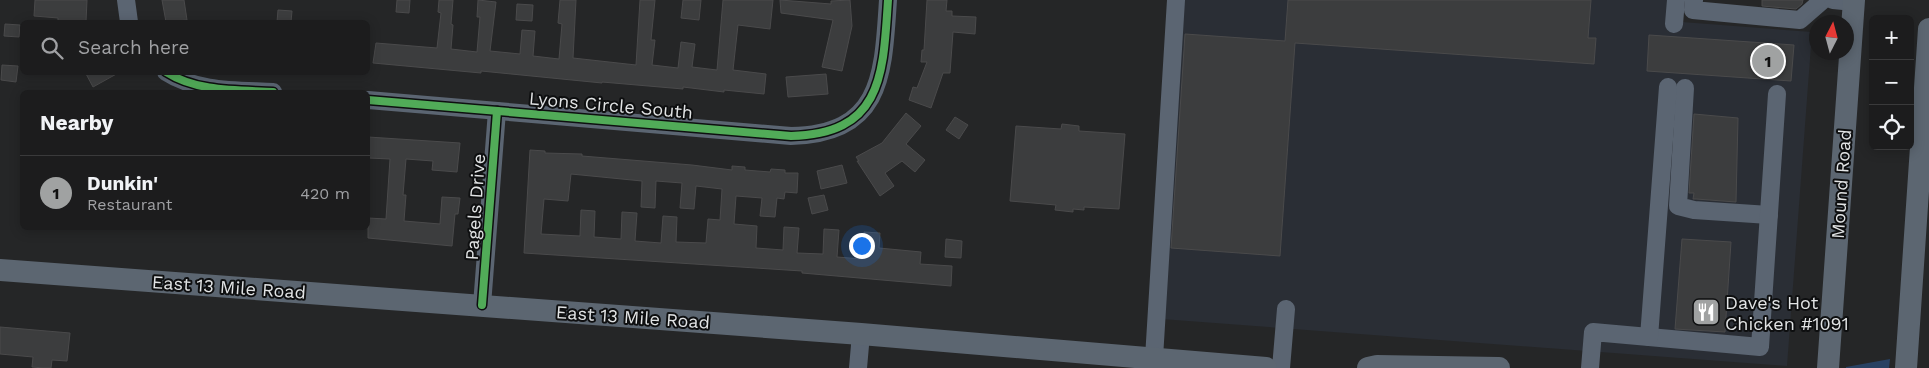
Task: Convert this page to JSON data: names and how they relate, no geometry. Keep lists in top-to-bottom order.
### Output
{
  "streets": {
    "main road": ["Mound Road", "East 13 Mile Road"],
    "street": ["Lyons Circle South", "Pagels Drive"]
  },
  "crossings": [
    ["Lyons Circle South", "Pagels Drive"],
    ["Pagels Drive", "East 13 Mile Road"]
  ],
  "places": {
    "restaurant": ["Dave's Hot Chicken #1091"]
  },
  "north": "top",
  "page": {
    "map_buttons": ["+", "−"],
    "search": "Search here",
    "pins": "1",
    "heading": "Nearby",
    "list": [
      {
        "mark": "1",
        "name": "Dunkin'",
        "note": "Restaurant",
        "value": "420 m"
      }
    ]
  }
}
